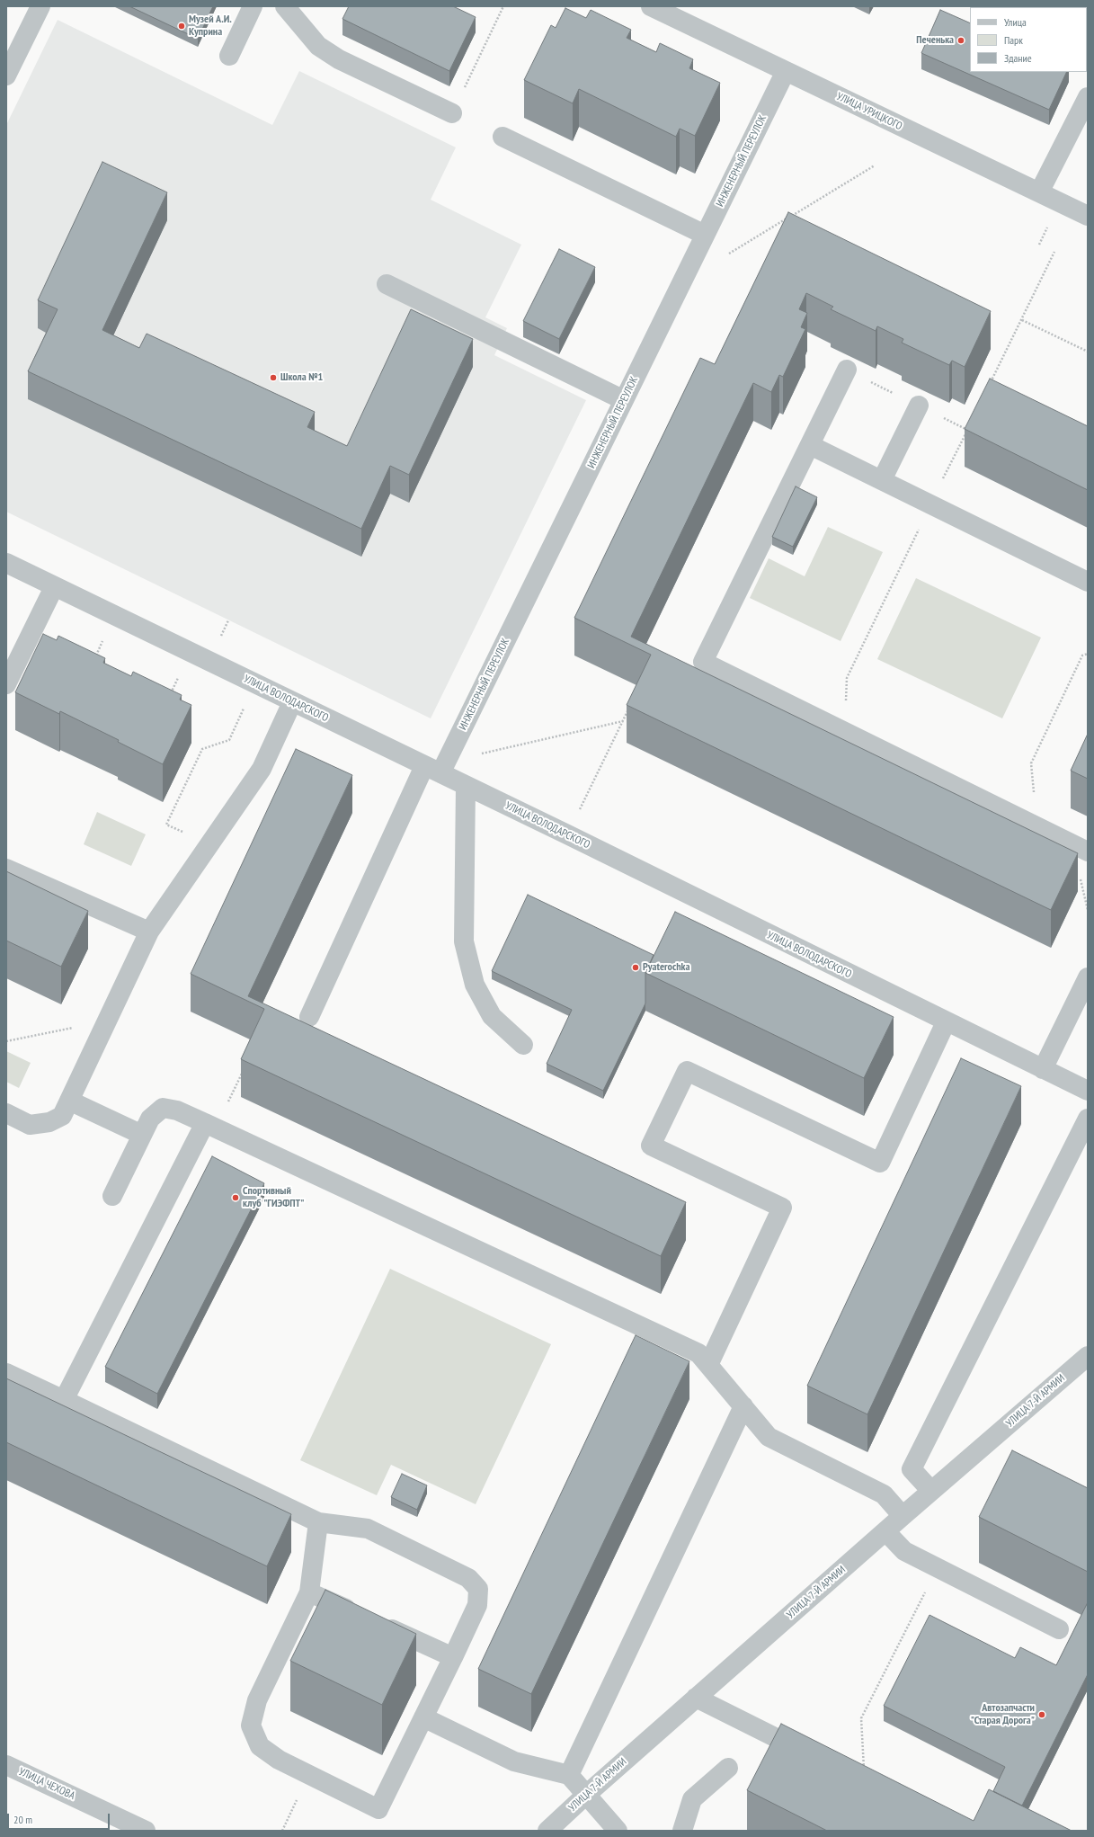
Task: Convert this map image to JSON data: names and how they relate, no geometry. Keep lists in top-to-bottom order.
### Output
{
  "streets": {
    "street": [
      "УЛИЦА УРИЦКОГО",
      "ИНЖЕНЕРНЫЙ ПЕРЕУЛОК",
      "УЛИЦА ВОЛОДАРСКОГО",
      "УЛИЦА 7-Й АРМИИ",
      "УЛИЦА ЧЕХОВА"
    ]
  },
  "crossings": [
    ["УЛИЦА УРИЦКОГО", "ИНЖЕНЕРНЫЙ ПЕРЕУЛОК"],
    ["ИНЖЕНЕРНЫЙ ПЕРЕУЛОК", "УЛИЦА ВОЛОДАРСКОГО"]
  ],
  "places": [
    "Музей А.И. Куприна",
    "Печенька",
    "Школа №1",
    "Pyaterochka",
    "Спортивный клуб \"ГИЭФПТ\"",
    "Автозапчасти \"Старая Дорога\""
  ],
  "legend": ["Улица", "Парк", "Здание"],
  "scale_bar": "20 m"
}
